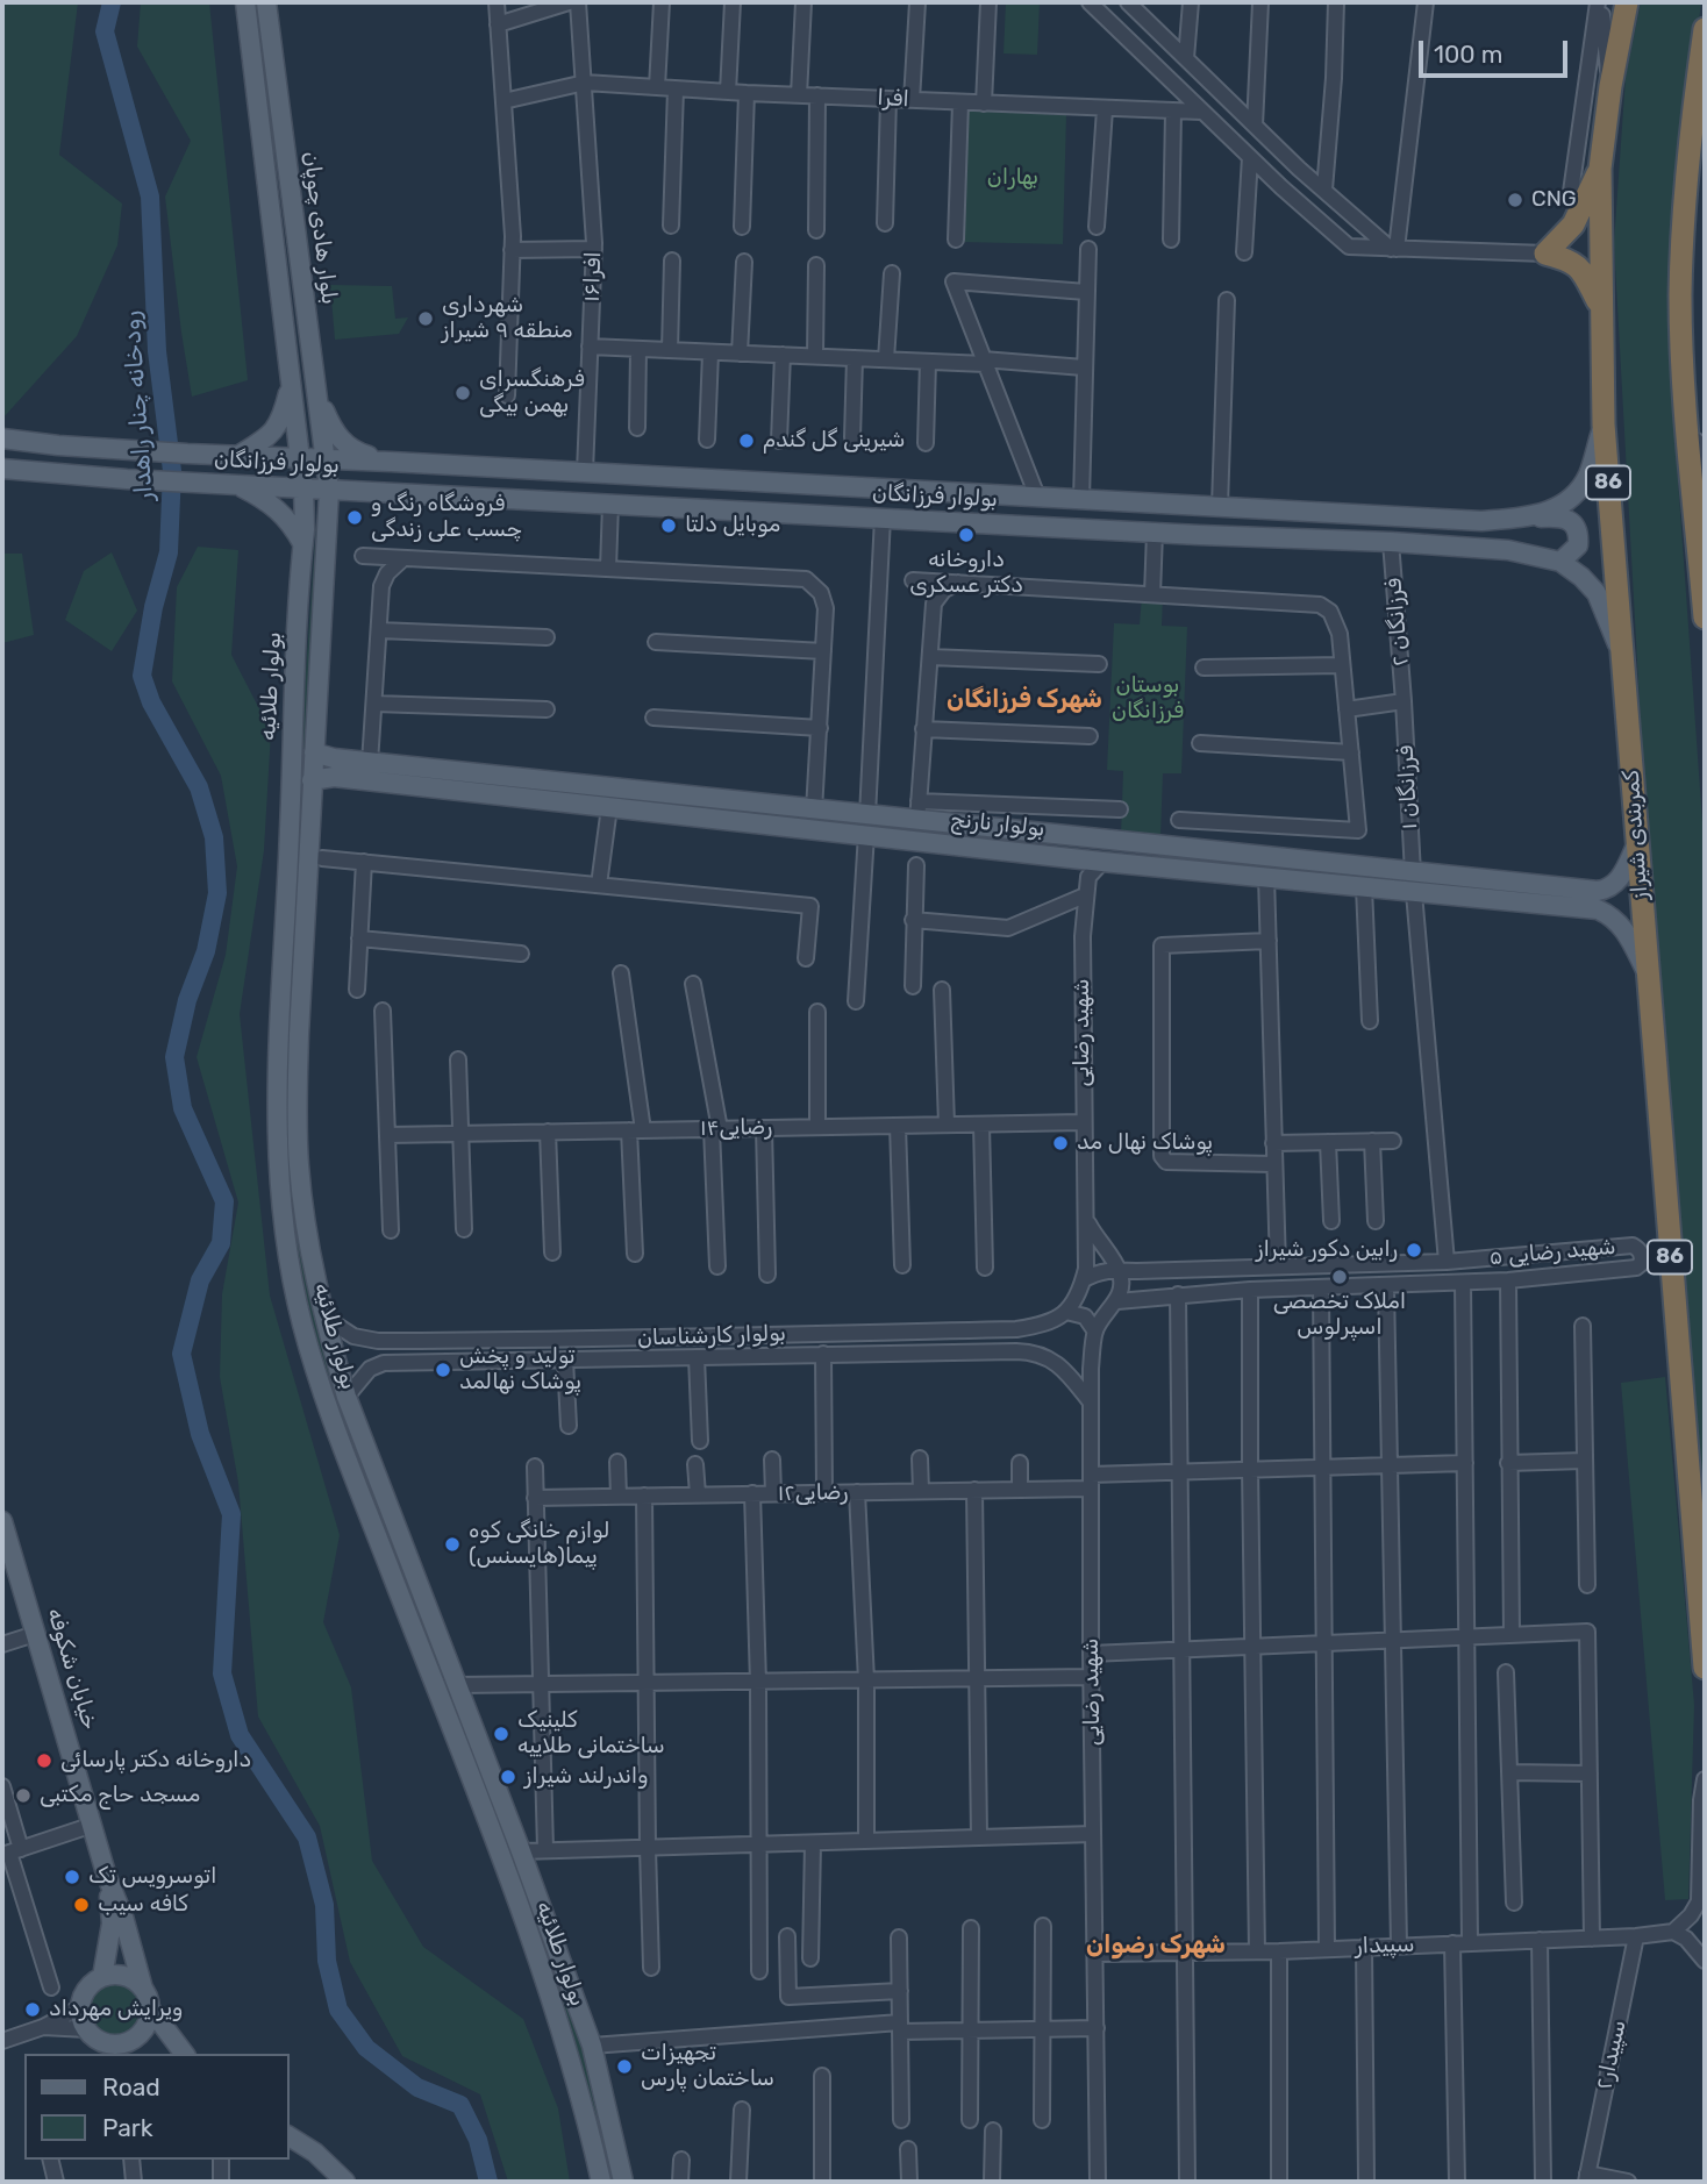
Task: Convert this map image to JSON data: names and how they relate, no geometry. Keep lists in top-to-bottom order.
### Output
{
  "streets": {
    "highway": ["86", "کمربندی شیراز"],
    "main road": [
      "بلوار هادی چوپان",
      "بولوار فرزانگان",
      "بولوار طلائیه",
      "بولوار نارنج",
      "خیابان شکوفه"
    ],
    "street": [
      "افرا",
      "۱۶افرا",
      "فرزانگان ۲",
      "فرزانگان ۱",
      "شهید رضایی",
      "رضایی۱۴",
      "شهید رضایی ۵",
      "بولوار کارشناسان",
      "رضایی۱۲",
      "سپیدار",
      "سپیدار۲"
    ]
  },
  "crossings": [
    ["افرا", "۱۶افرا"],
    ["بلوار هادی چوپان", "بولوار فرزانگان"],
    ["بلوار هادی چوپان", "بولوار طلائیه"],
    ["۱۶افرا", "بولوار فرزانگان"],
    ["بولوار فرزانگان", "فرزانگان ۲"],
    ["بولوار فرزانگان", "بولوار طلائیه"],
    ["بولوار فرزانگان", "کمربندی شیراز"],
    ["فرزانگان ۲", "فرزانگان ۱"],
    ["بولوار طلائیه", "بولوار نارنج"],
    ["بولوار طلائیه", "بولوار کارشناسان"],
    ["فرزانگان ۱", "بولوار نارنج"],
    ["شهید رضایی", "رضایی۱۴"],
    ["شهید رضایی", "شهید رضایی ۵"],
    ["شهید رضایی", "بولوار کارشناسان"],
    ["شهید رضایی", "رضایی۱۲"],
    ["شهید رضایی", "سپیدار"],
    ["شهید رضایی ۵", "بولوار کارشناسان"],
    ["سپیدار", "سپیدار۲"]
  ],
  "districts": ["شهرک فرزانگان", "شهرک رضوان"],
  "water": ["رودخانه چنار راهدار"],
  "parks": ["بهاران", "بوستان فرزانگان"],
  "places": [
    "CNG",
    "شهرداری منطقه ۹ شیراز",
    "فرهنگسرای بهمن بیگی",
    "شیرینی گل گندم",
    "فروشگاه رنگ و چسب علی زندگی",
    "موبایل دلتا",
    "داروخانه دکتر عسکری",
    "پوشاک نهال مد",
    "رابین دکور شیراز",
    "املاک تخصصی اسپرلوس",
    "تولید و پخش پوشاک نهالمد",
    "لوازم خانگی کوه پیما(هایسنس)",
    "کلینیک ساختمانی طلاییه",
    "داروخانه دکتر پارسائی",
    "واندرلند شیراز",
    "مسجد حاج مکتبی",
    "اتوسرویس تک",
    "کافه سیب",
    "ویرایش مهرداد",
    "تجهیزات ساختمان پارس"
  ],
  "legend": ["Road", "Park"],
  "scale_bar": "100 m"
}
